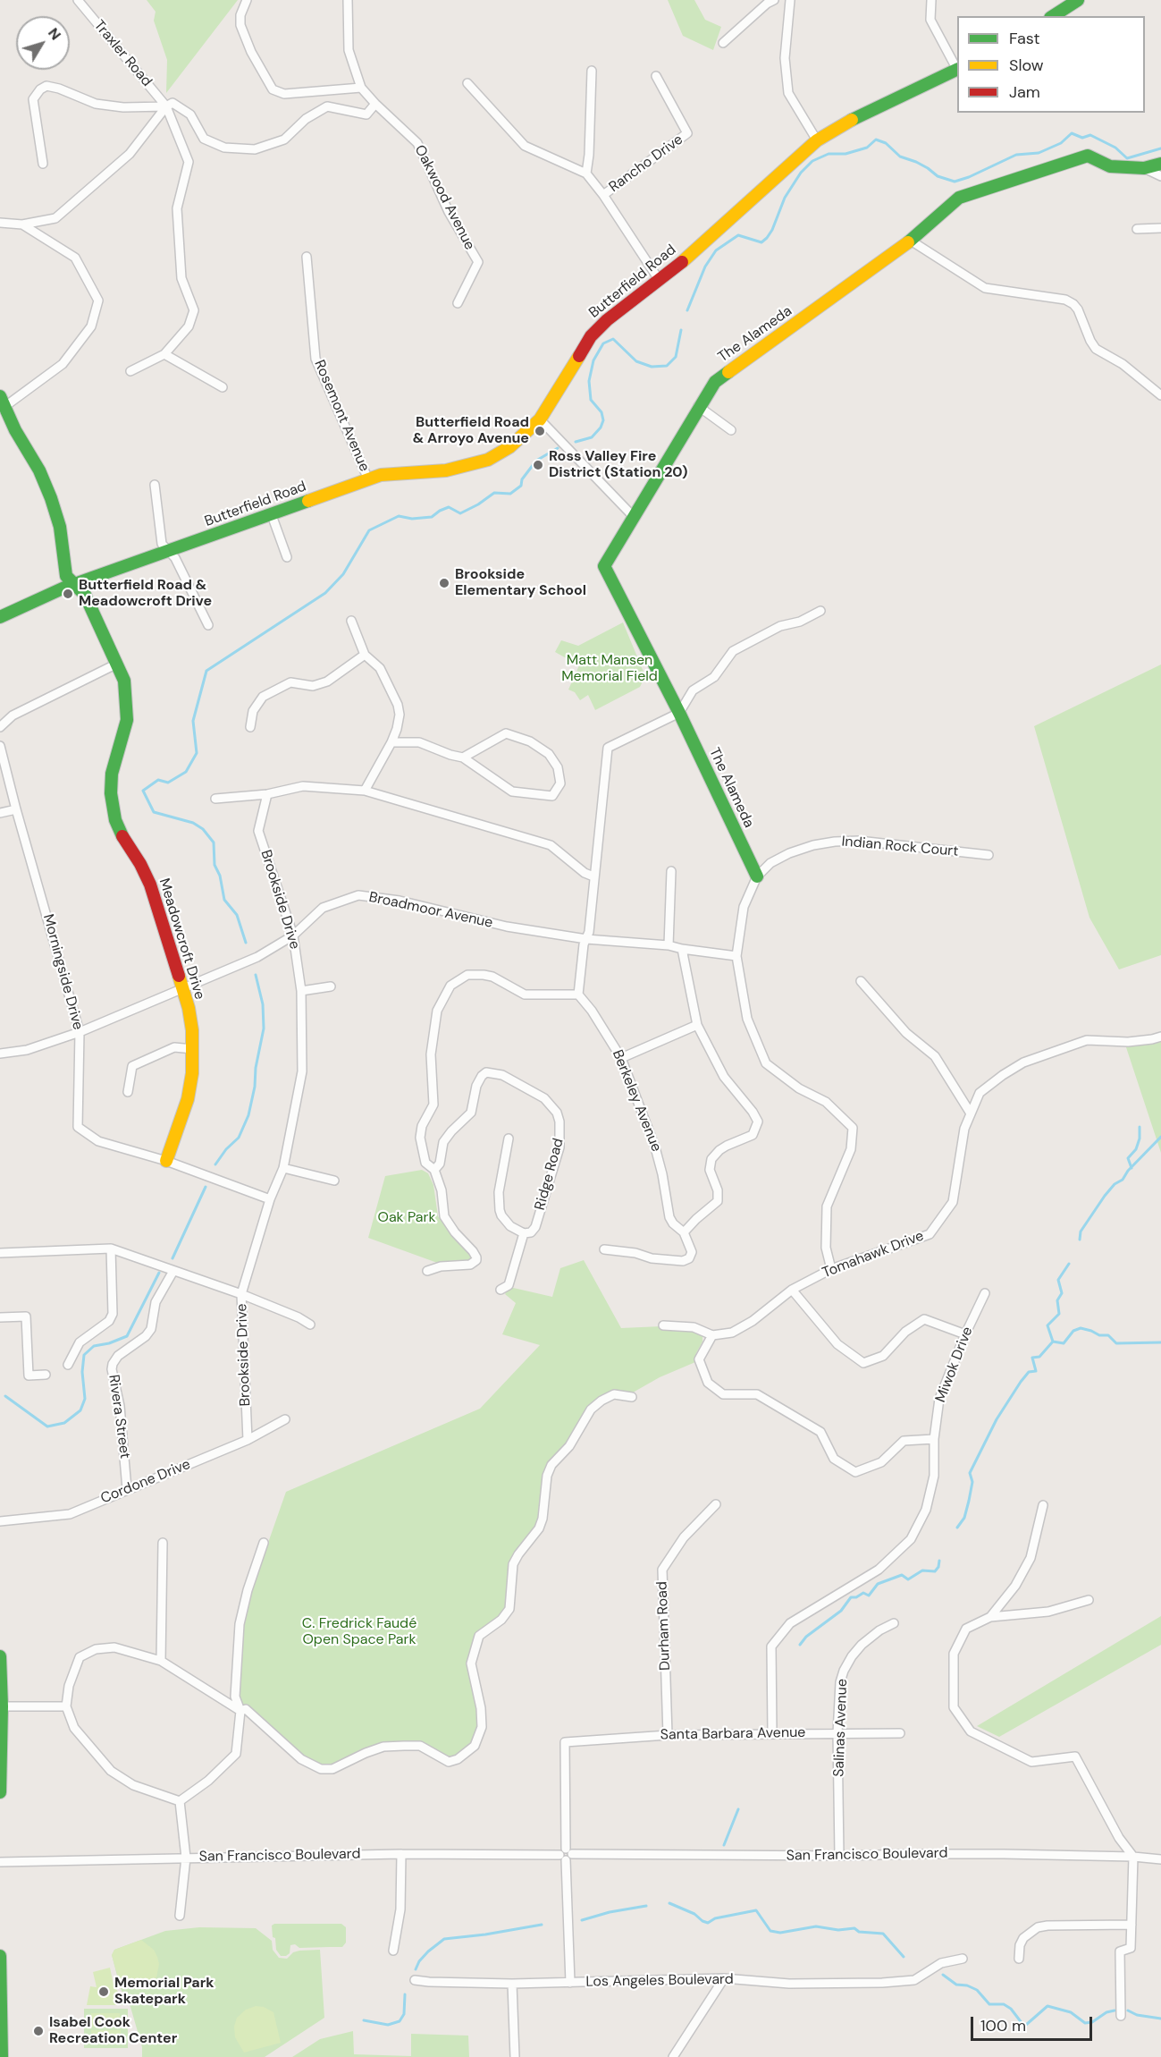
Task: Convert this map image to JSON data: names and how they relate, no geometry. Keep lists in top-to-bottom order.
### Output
{
  "streets": {
    "street": [
      "Traxler Road",
      "Rancho Drive",
      "Oakwood Avenue",
      "Butterfield Road",
      "The Alameda",
      "Rosemont Avenue",
      "Indian Rock Court",
      "Brookside Drive",
      "Broadmoor Avenue",
      "Meadowcroft Drive",
      "Morningside Drive",
      "Berkeley Avenue",
      "Ridge Road",
      "Tomahawk Drive",
      "Miwok Drive",
      "Rivera Street",
      "Cordone Drive",
      "Durham Road",
      "Salinas Avenue",
      "Santa Barbara Avenue",
      "San Francisco Boulevard",
      "Los Angeles Boulevard"
    ]
  },
  "crossings": [
    ["Butterfield Road", "Rosemont Avenue"],
    ["Butterfield Road", "Meadowcroft Drive"],
    ["The Alameda", "Indian Rock Court"],
    ["Brookside Drive", "Broadmoor Avenue"],
    ["Brookside Drive", "Morningside Drive"],
    ["Brookside Drive", "Cordone Drive"],
    ["Broadmoor Avenue", "Meadowcroft Drive"],
    ["Broadmoor Avenue", "Morningside Drive"],
    ["Meadowcroft Drive", "Morningside Drive"],
    ["Miwok Drive", "Santa Barbara Avenue"],
    ["Rivera Street", "Cordone Drive"],
    ["Durham Road", "Santa Barbara Avenue"],
    ["Salinas Avenue", "Santa Barbara Avenue"],
    ["Salinas Avenue", "San Francisco Boulevard"],
    ["Santa Barbara Avenue", "San Francisco Boulevard"]
  ],
  "parks": ["Matt Mansen Memorial Field", "Oak Park", "C. Fredrick Faudé Open Space Park"],
  "places": [
    "Butterfield Road & Arroyo Avenue",
    "Ross Valley Fire District (Station 20)",
    "Brookside Elementary School",
    "Butterfield Road & Meadowcroft Drive",
    "Memorial Park Skatepark",
    "Isabel Cook Recreation Center"
  ],
  "legend": ["Fast", "Slow", "Jam"],
  "scale_bar": "100 m",
  "north": "top right"
}
